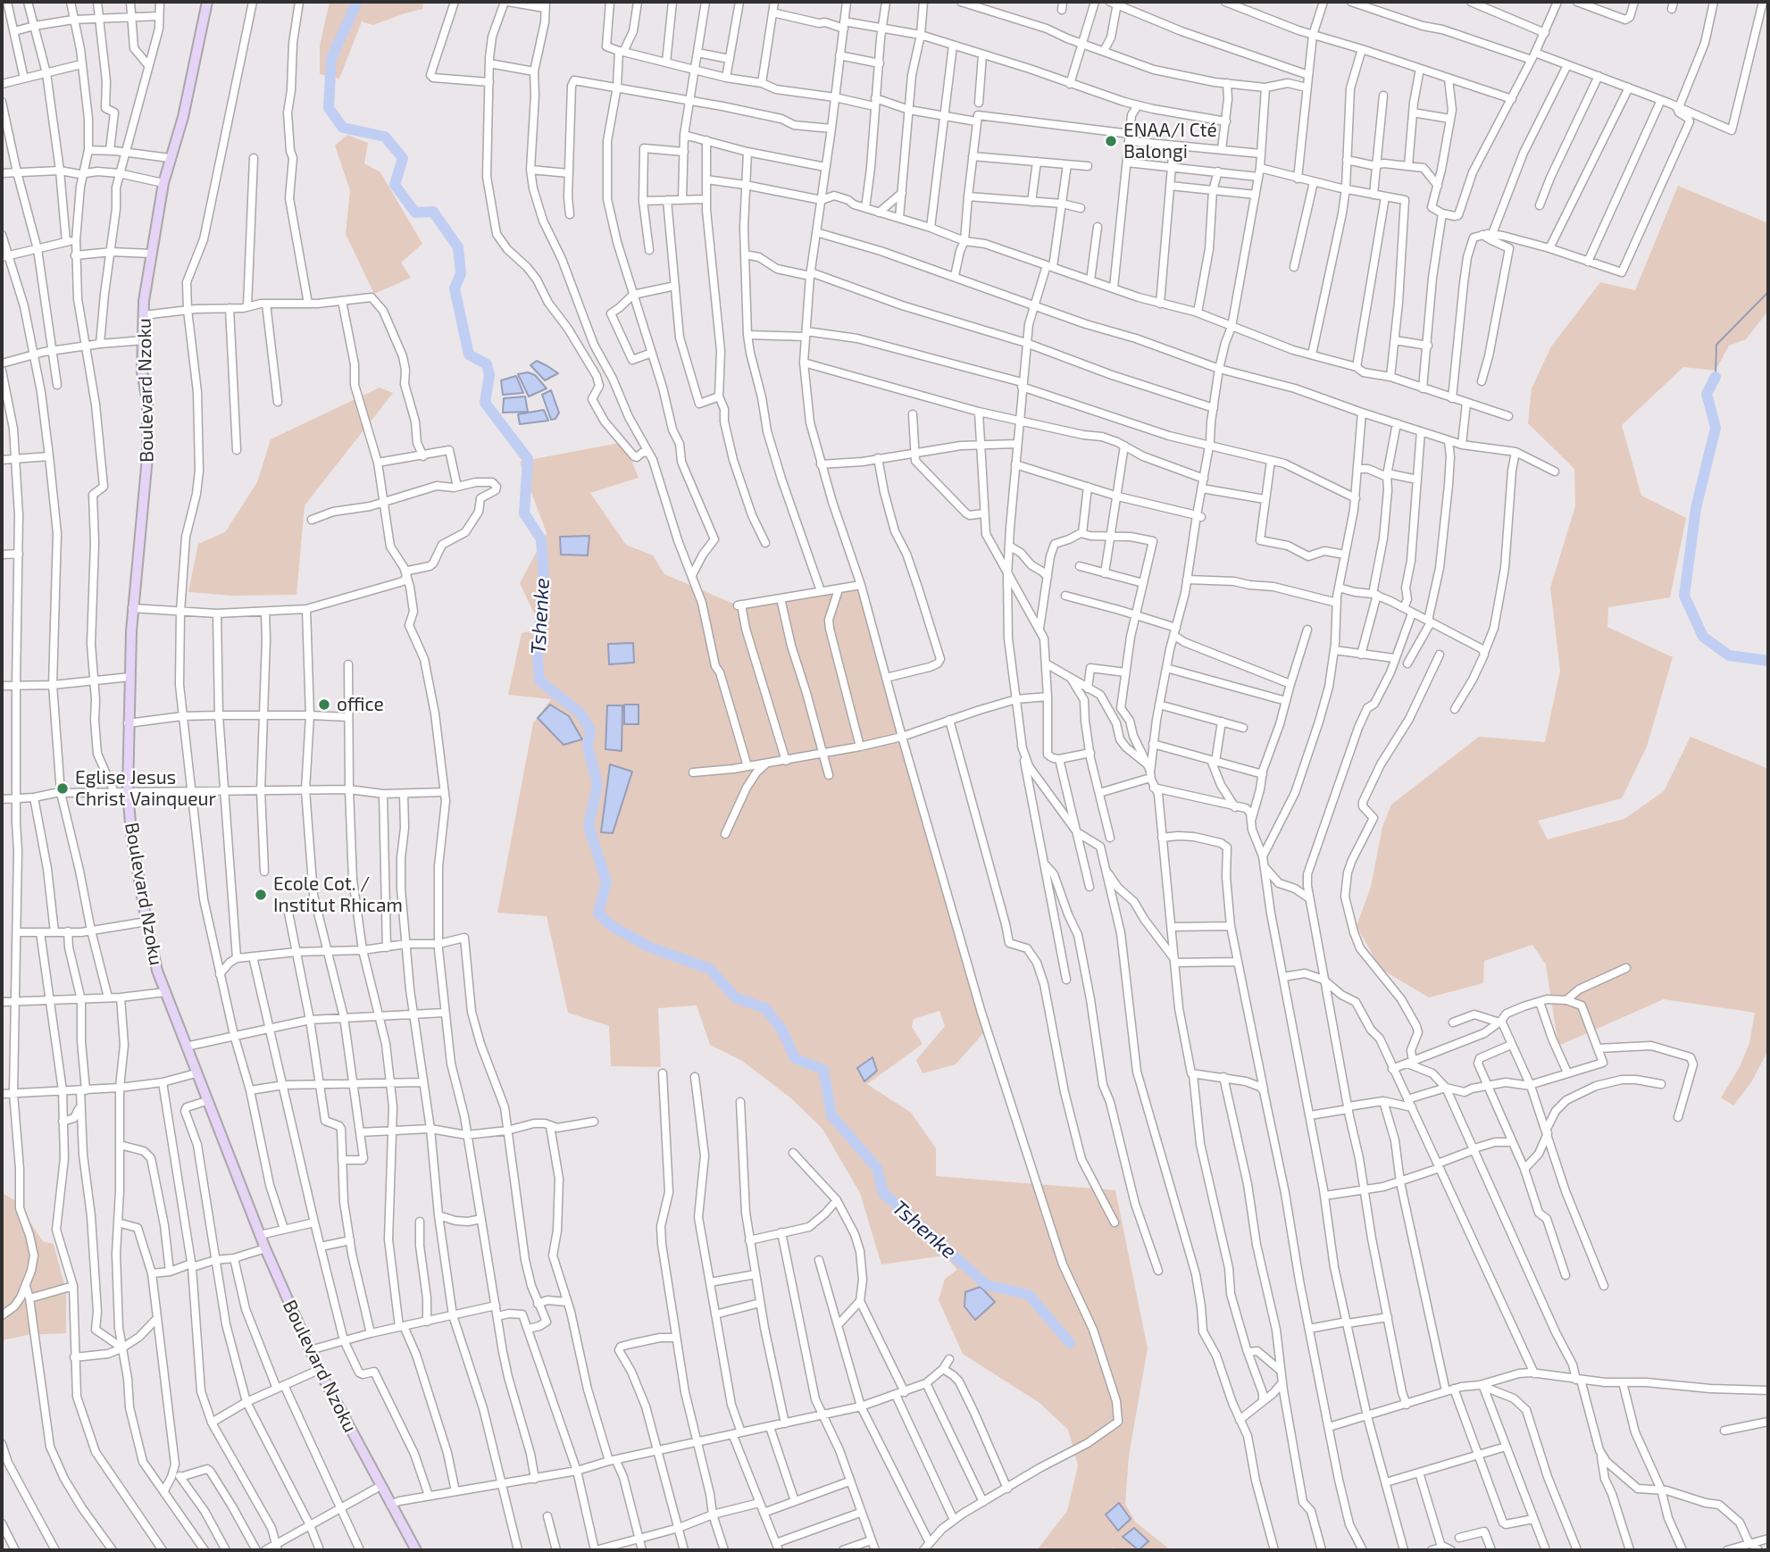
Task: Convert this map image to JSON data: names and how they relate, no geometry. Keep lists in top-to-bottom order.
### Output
{
  "streets": {
    "street": ["Boulevard Nzoku"]
  },
  "water": ["Tshenke"],
  "places": [
    "ENAA/I Cté Balongi",
    "office",
    "Eglise Jesus Christ Vainqueur",
    "Ecole Cot. / Institut Rhicam"
  ]
}
